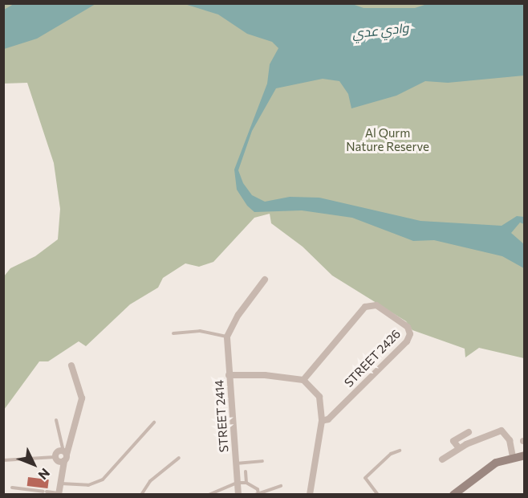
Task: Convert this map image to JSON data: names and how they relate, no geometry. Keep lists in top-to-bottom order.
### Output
{
  "streets": {
    "street": ["STREET 2426", "STREET 2414"]
  },
  "water": ["وادي عدي"],
  "parks": ["Al Qurm Nature Reserve"],
  "north": "bottom right"
}
